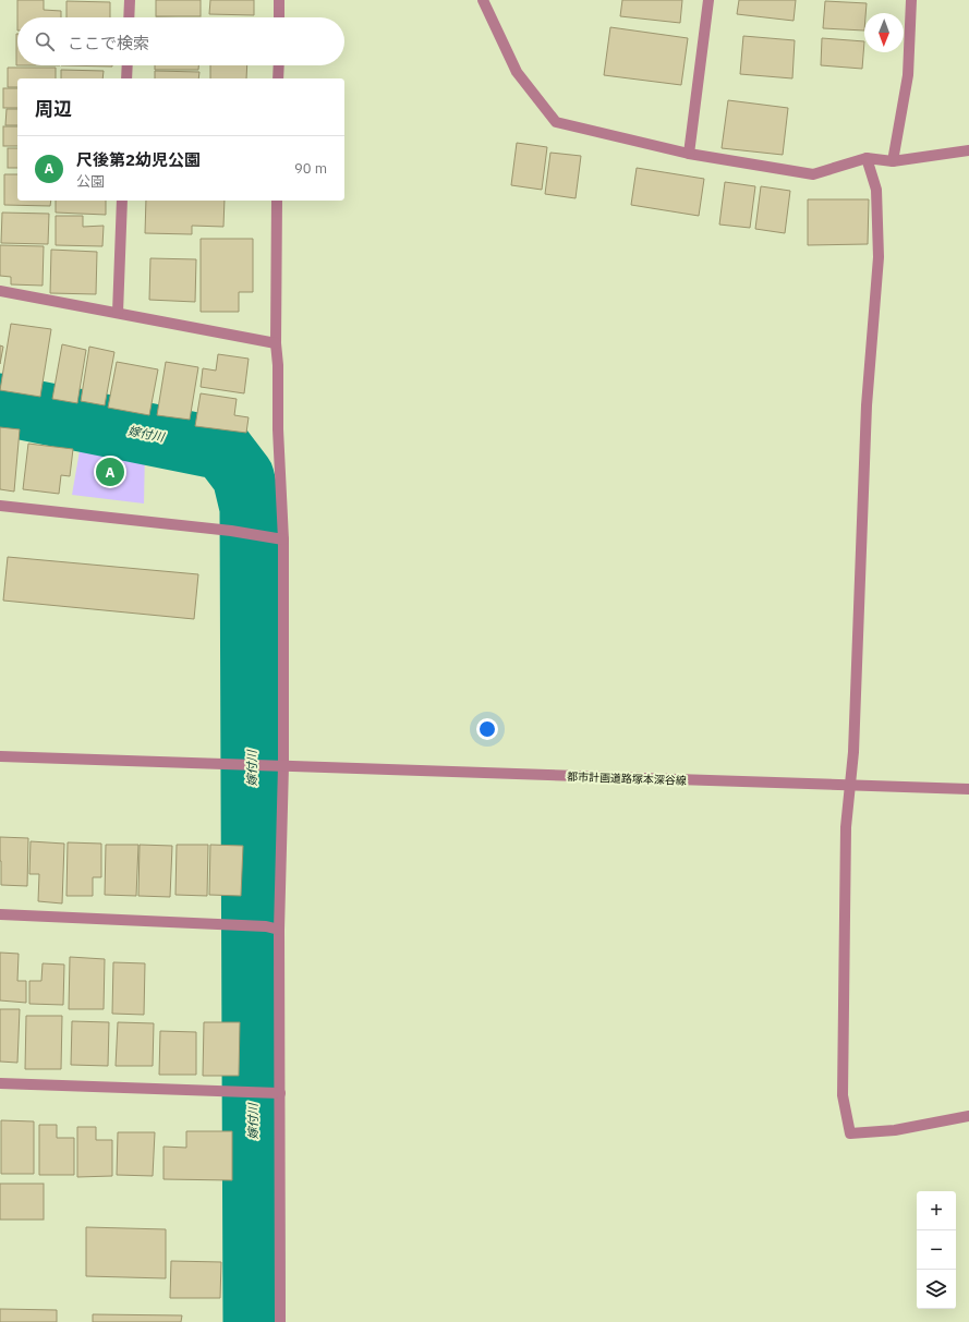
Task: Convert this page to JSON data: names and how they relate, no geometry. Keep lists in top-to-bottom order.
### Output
{
  "streets": {
    "street": ["都市計画道路塚本深谷線"]
  },
  "water": ["嫁付川"],
  "north": "bottom",
  "page": {
    "search": "ここで検索",
    "heading": "周辺",
    "list": [
      {
        "mark": "A",
        "name": "尺後第2幼児公園",
        "note": "公園",
        "value": "90 m"
      }
    ],
    "pins": "A",
    "map_buttons": ["+", "−"]
  }
}
